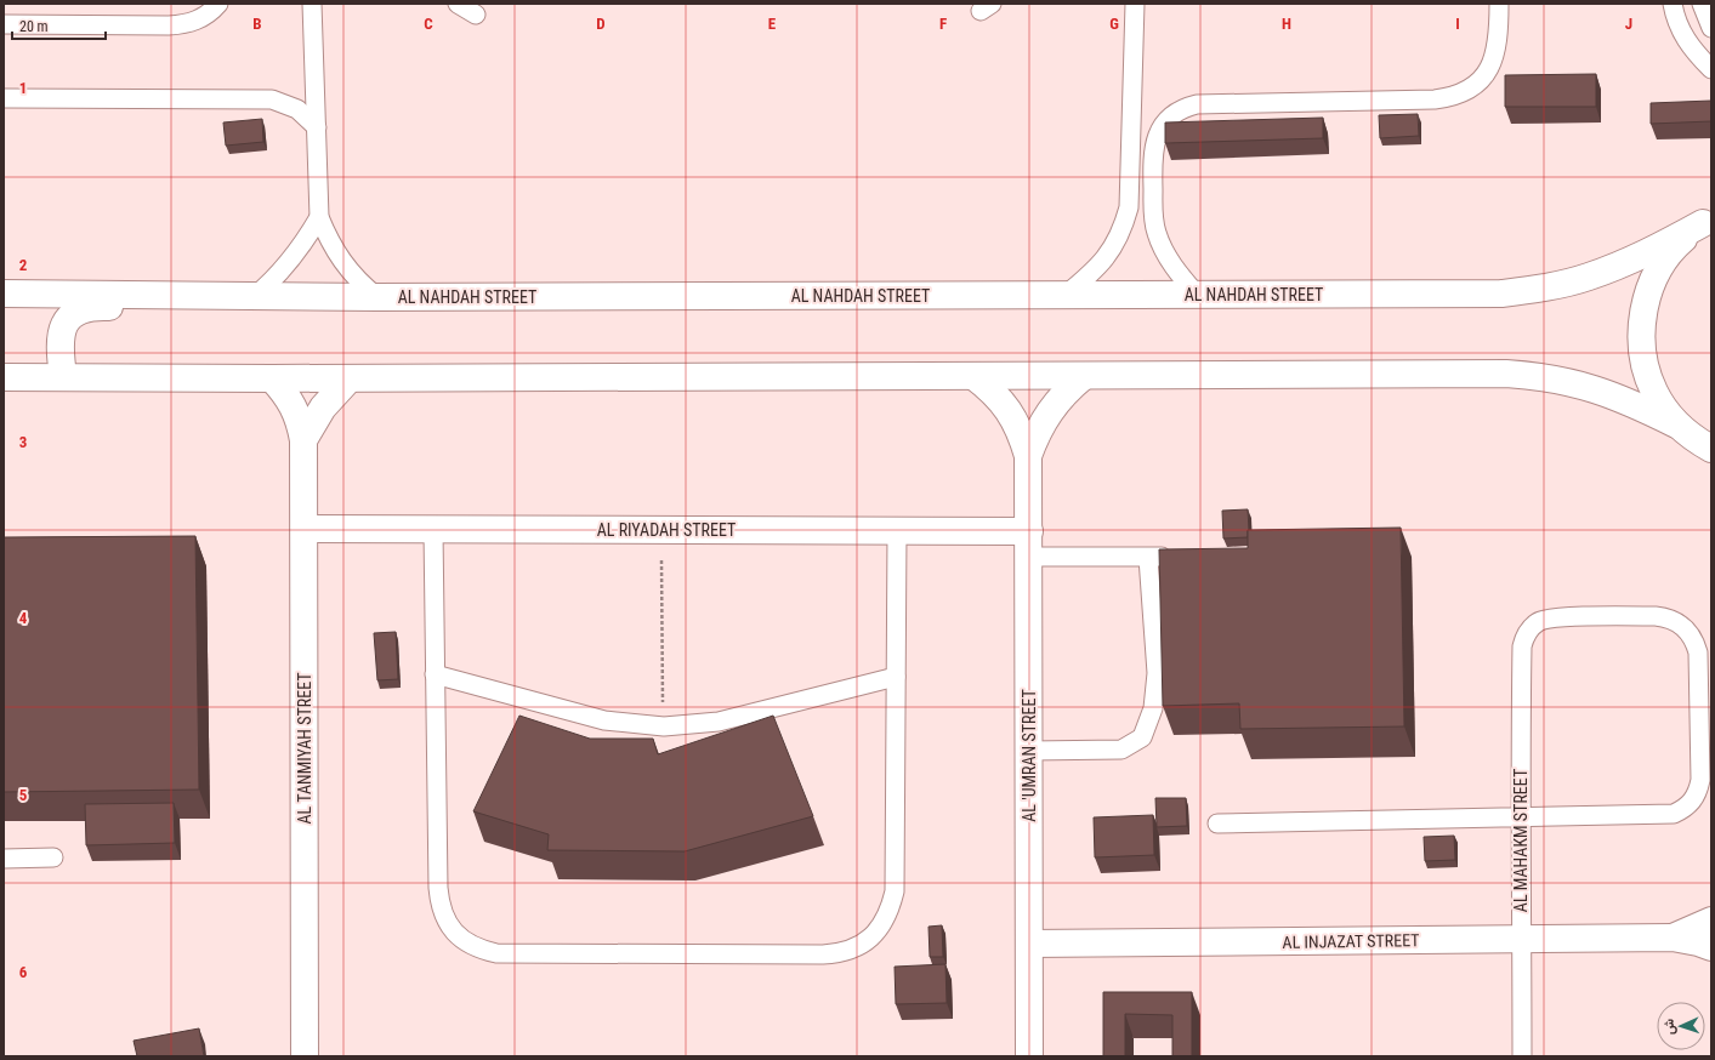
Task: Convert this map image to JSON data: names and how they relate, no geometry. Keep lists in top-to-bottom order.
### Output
{
  "streets": {
    "street": [
      "AL NAHDAH STREET",
      "AL RIYADAH STREET",
      "AL TANMIYAH STREET",
      "AL 'UMRAN STREET",
      "AL INJAZAT STREET"
    ],
    "lane": ["AL MAHAKM STREET"]
  },
  "crossings": [
    ["AL RIYADAH STREET", "AL TANMIYAH STREET"],
    ["AL RIYADAH STREET", "AL 'UMRAN STREET"],
    ["AL 'UMRAN STREET", "AL INJAZAT STREET"],
    ["AL MAHAKM STREET", "AL INJAZAT STREET"]
  ],
  "scale_bar": "20 m",
  "north": "left",
  "grid": {
    "columns": [
      "B",
      "C",
      "D",
      "E",
      "F",
      "G",
      "H",
      "I",
      "J"
    ],
    "rows": [
      "1",
      "2",
      "3",
      "4",
      "5",
      "6"
    ]
  }
}
